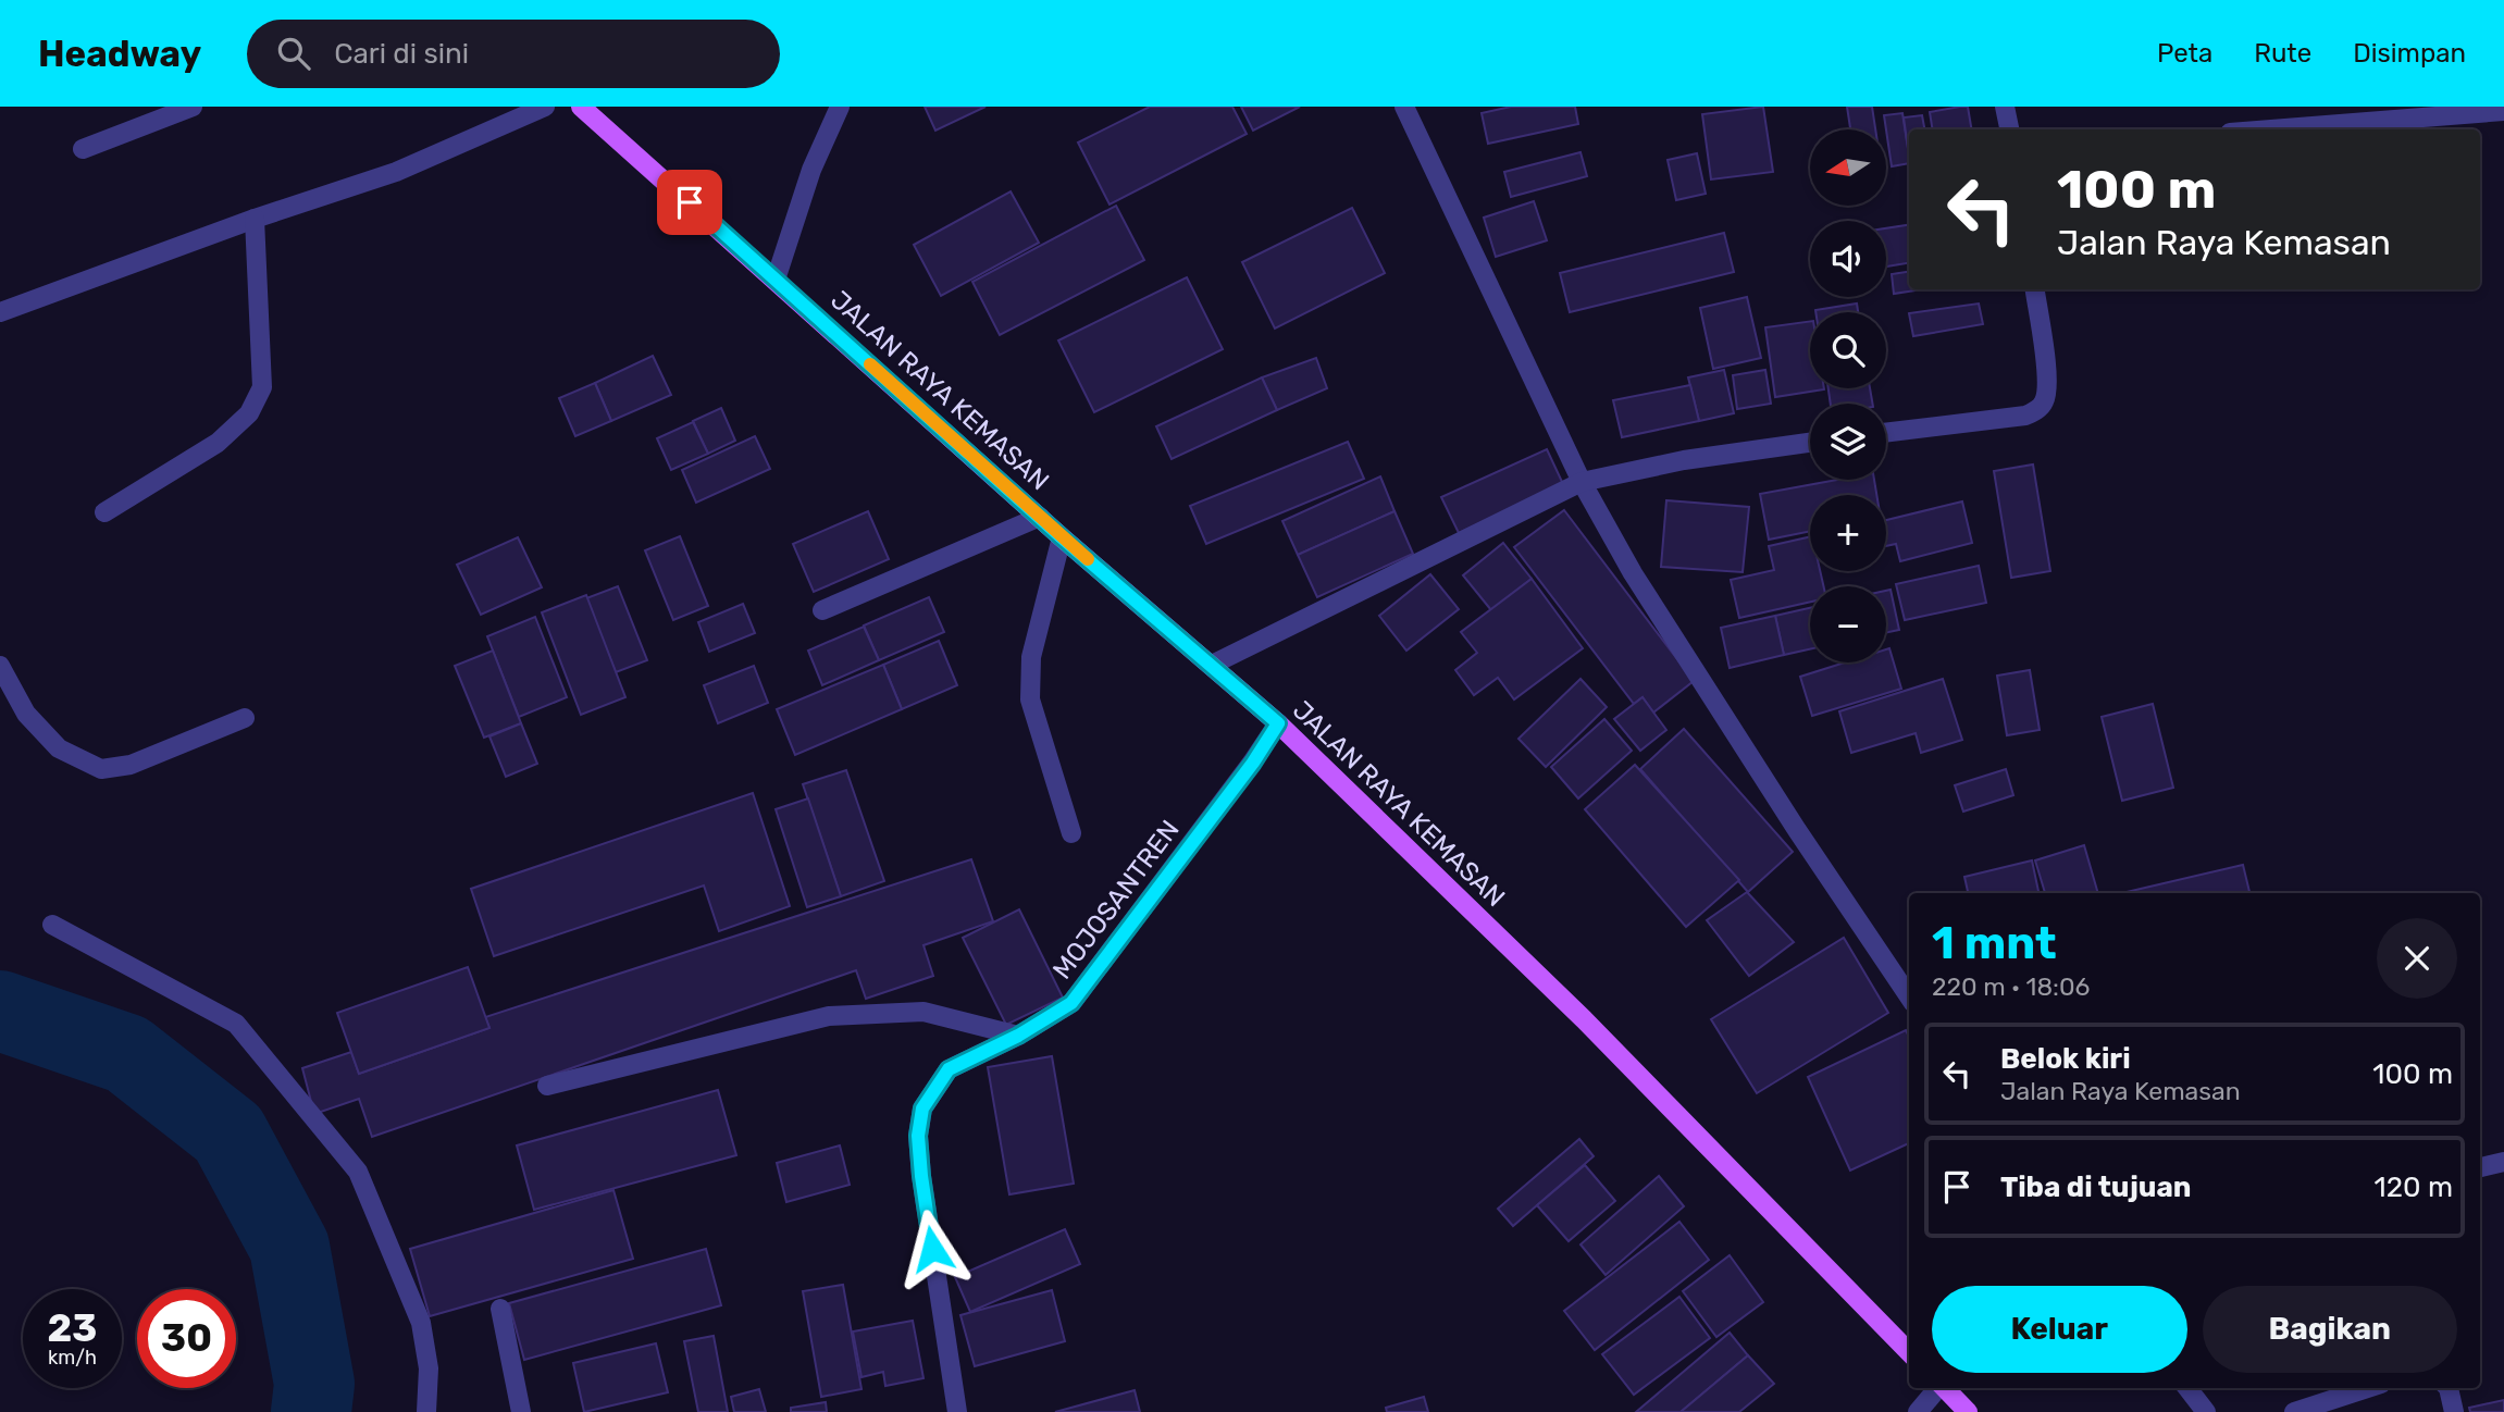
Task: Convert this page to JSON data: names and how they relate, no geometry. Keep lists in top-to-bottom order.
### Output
{
  "streets": {
    "main road": ["JALAN RAYA KEMASAN"],
    "street": ["MOJOSANTREN"]
  },
  "crossings": [
    ["JALAN RAYA KEMASAN", "MOJOSANTREN"]
  ],
  "north": "left",
  "page": {
    "header": "Headway",
    "search": "Cari di sini",
    "nav": ["Peta", "Rute", "Disimpan"],
    "map_buttons": ["+", "−"],
    "turn": ["100 m", "Jalan Raya Kemasan"],
    "heading": ["1 mnt", "220 m · 18:06"],
    "list": [
      {
        "name": "Belok kiri",
        "note": "Jalan Raya Kemasan",
        "value": "100 m"
      },
      {
        "name": "Tiba di tujuan",
        "value": "120 m"
      }
    ],
    "buttons": ["Keluar", "Bagikan"],
    "speed": "23 km/h",
    "limit": "30"
  }
}
